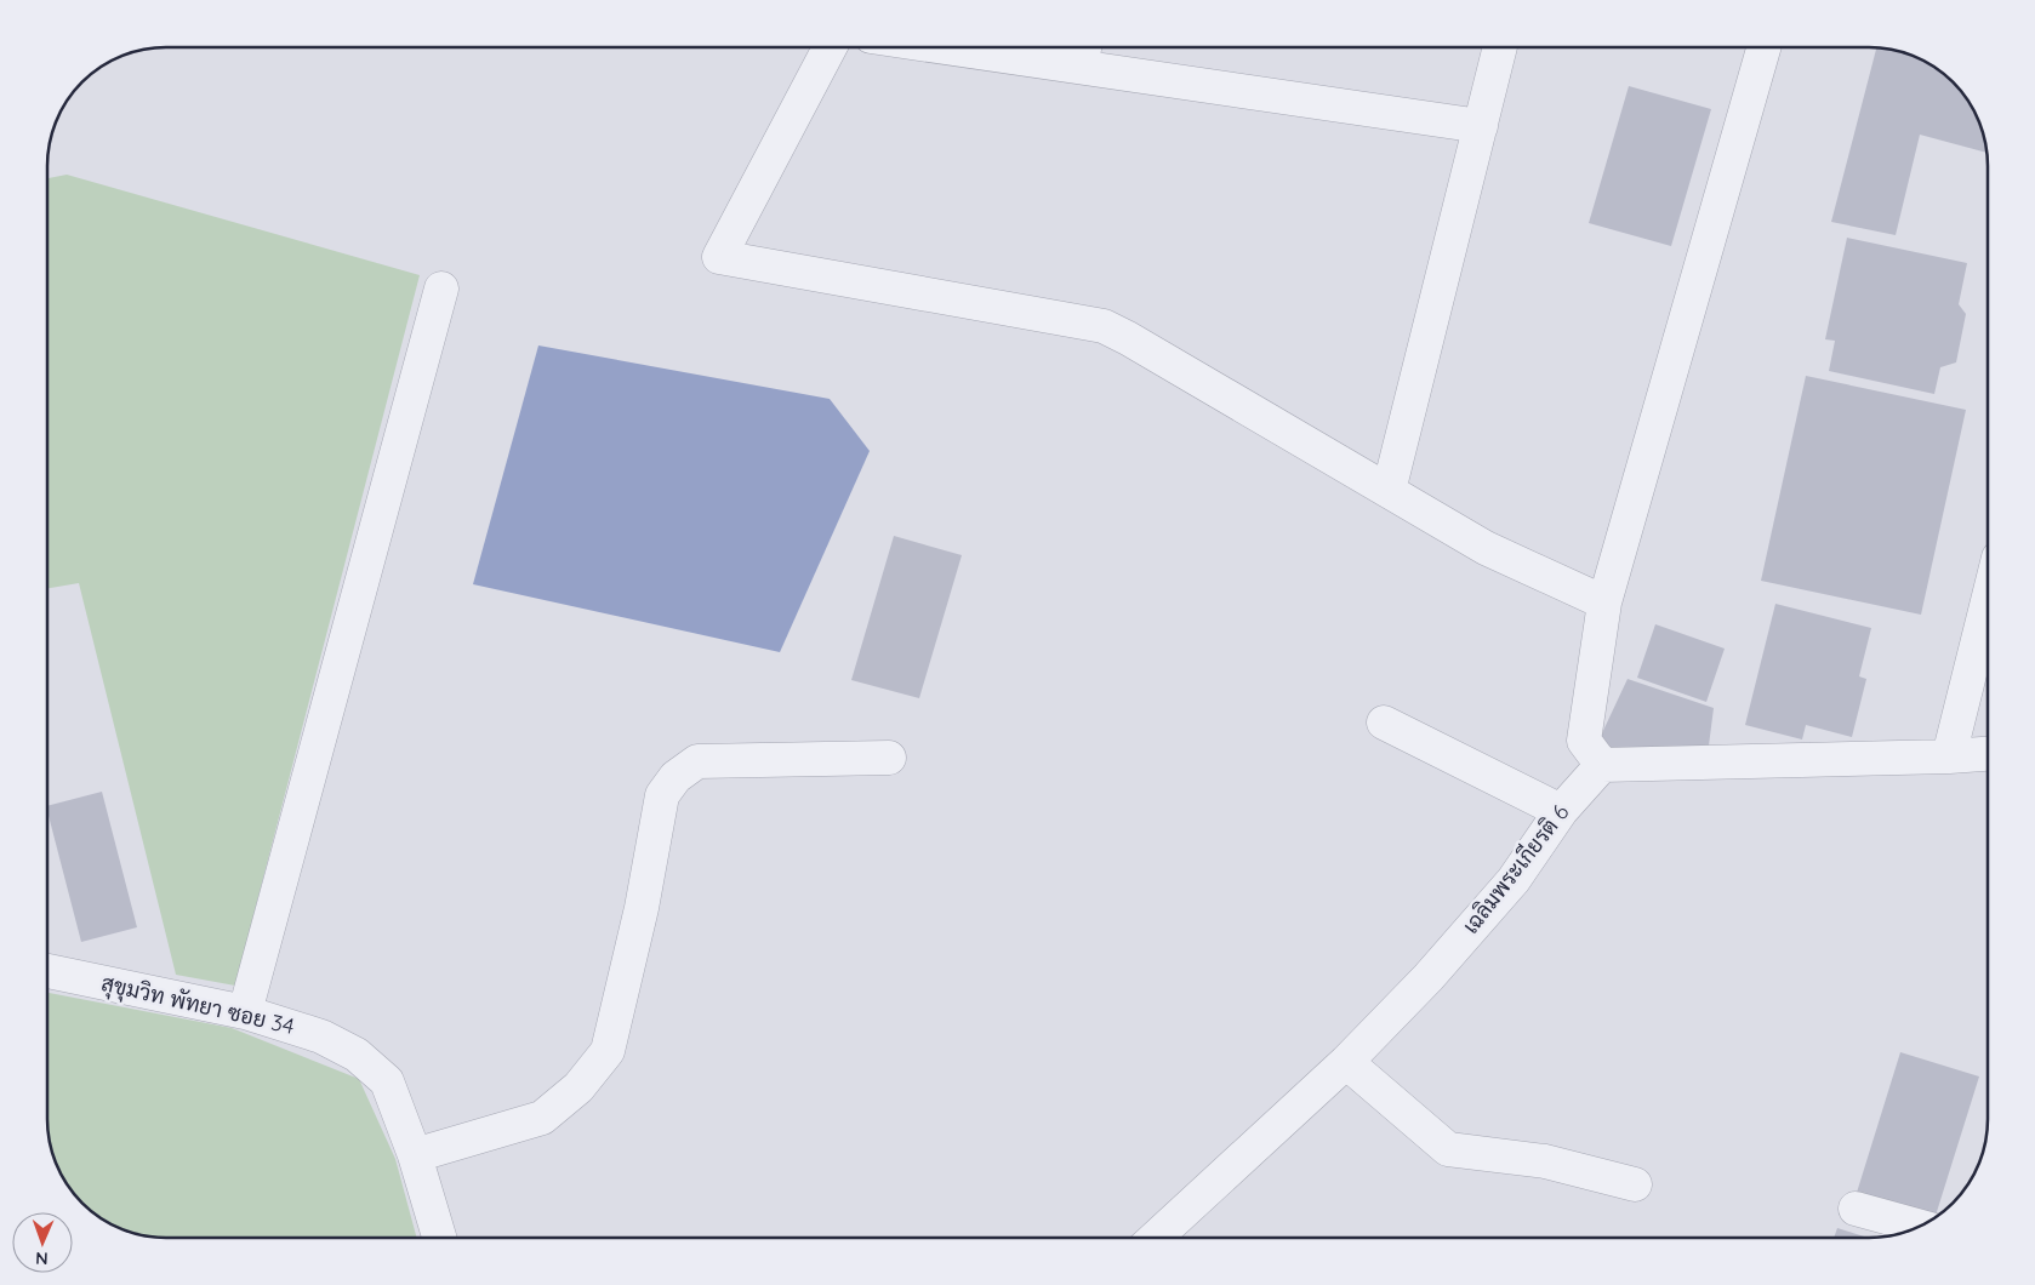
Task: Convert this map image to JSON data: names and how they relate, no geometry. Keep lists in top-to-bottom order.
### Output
{
  "streets": {
    "street": ["เฉลิมพระเกียรติ 6", "สุขุมวิท พัทยา ซอย 34"]
  },
  "north": "bottom"
}
